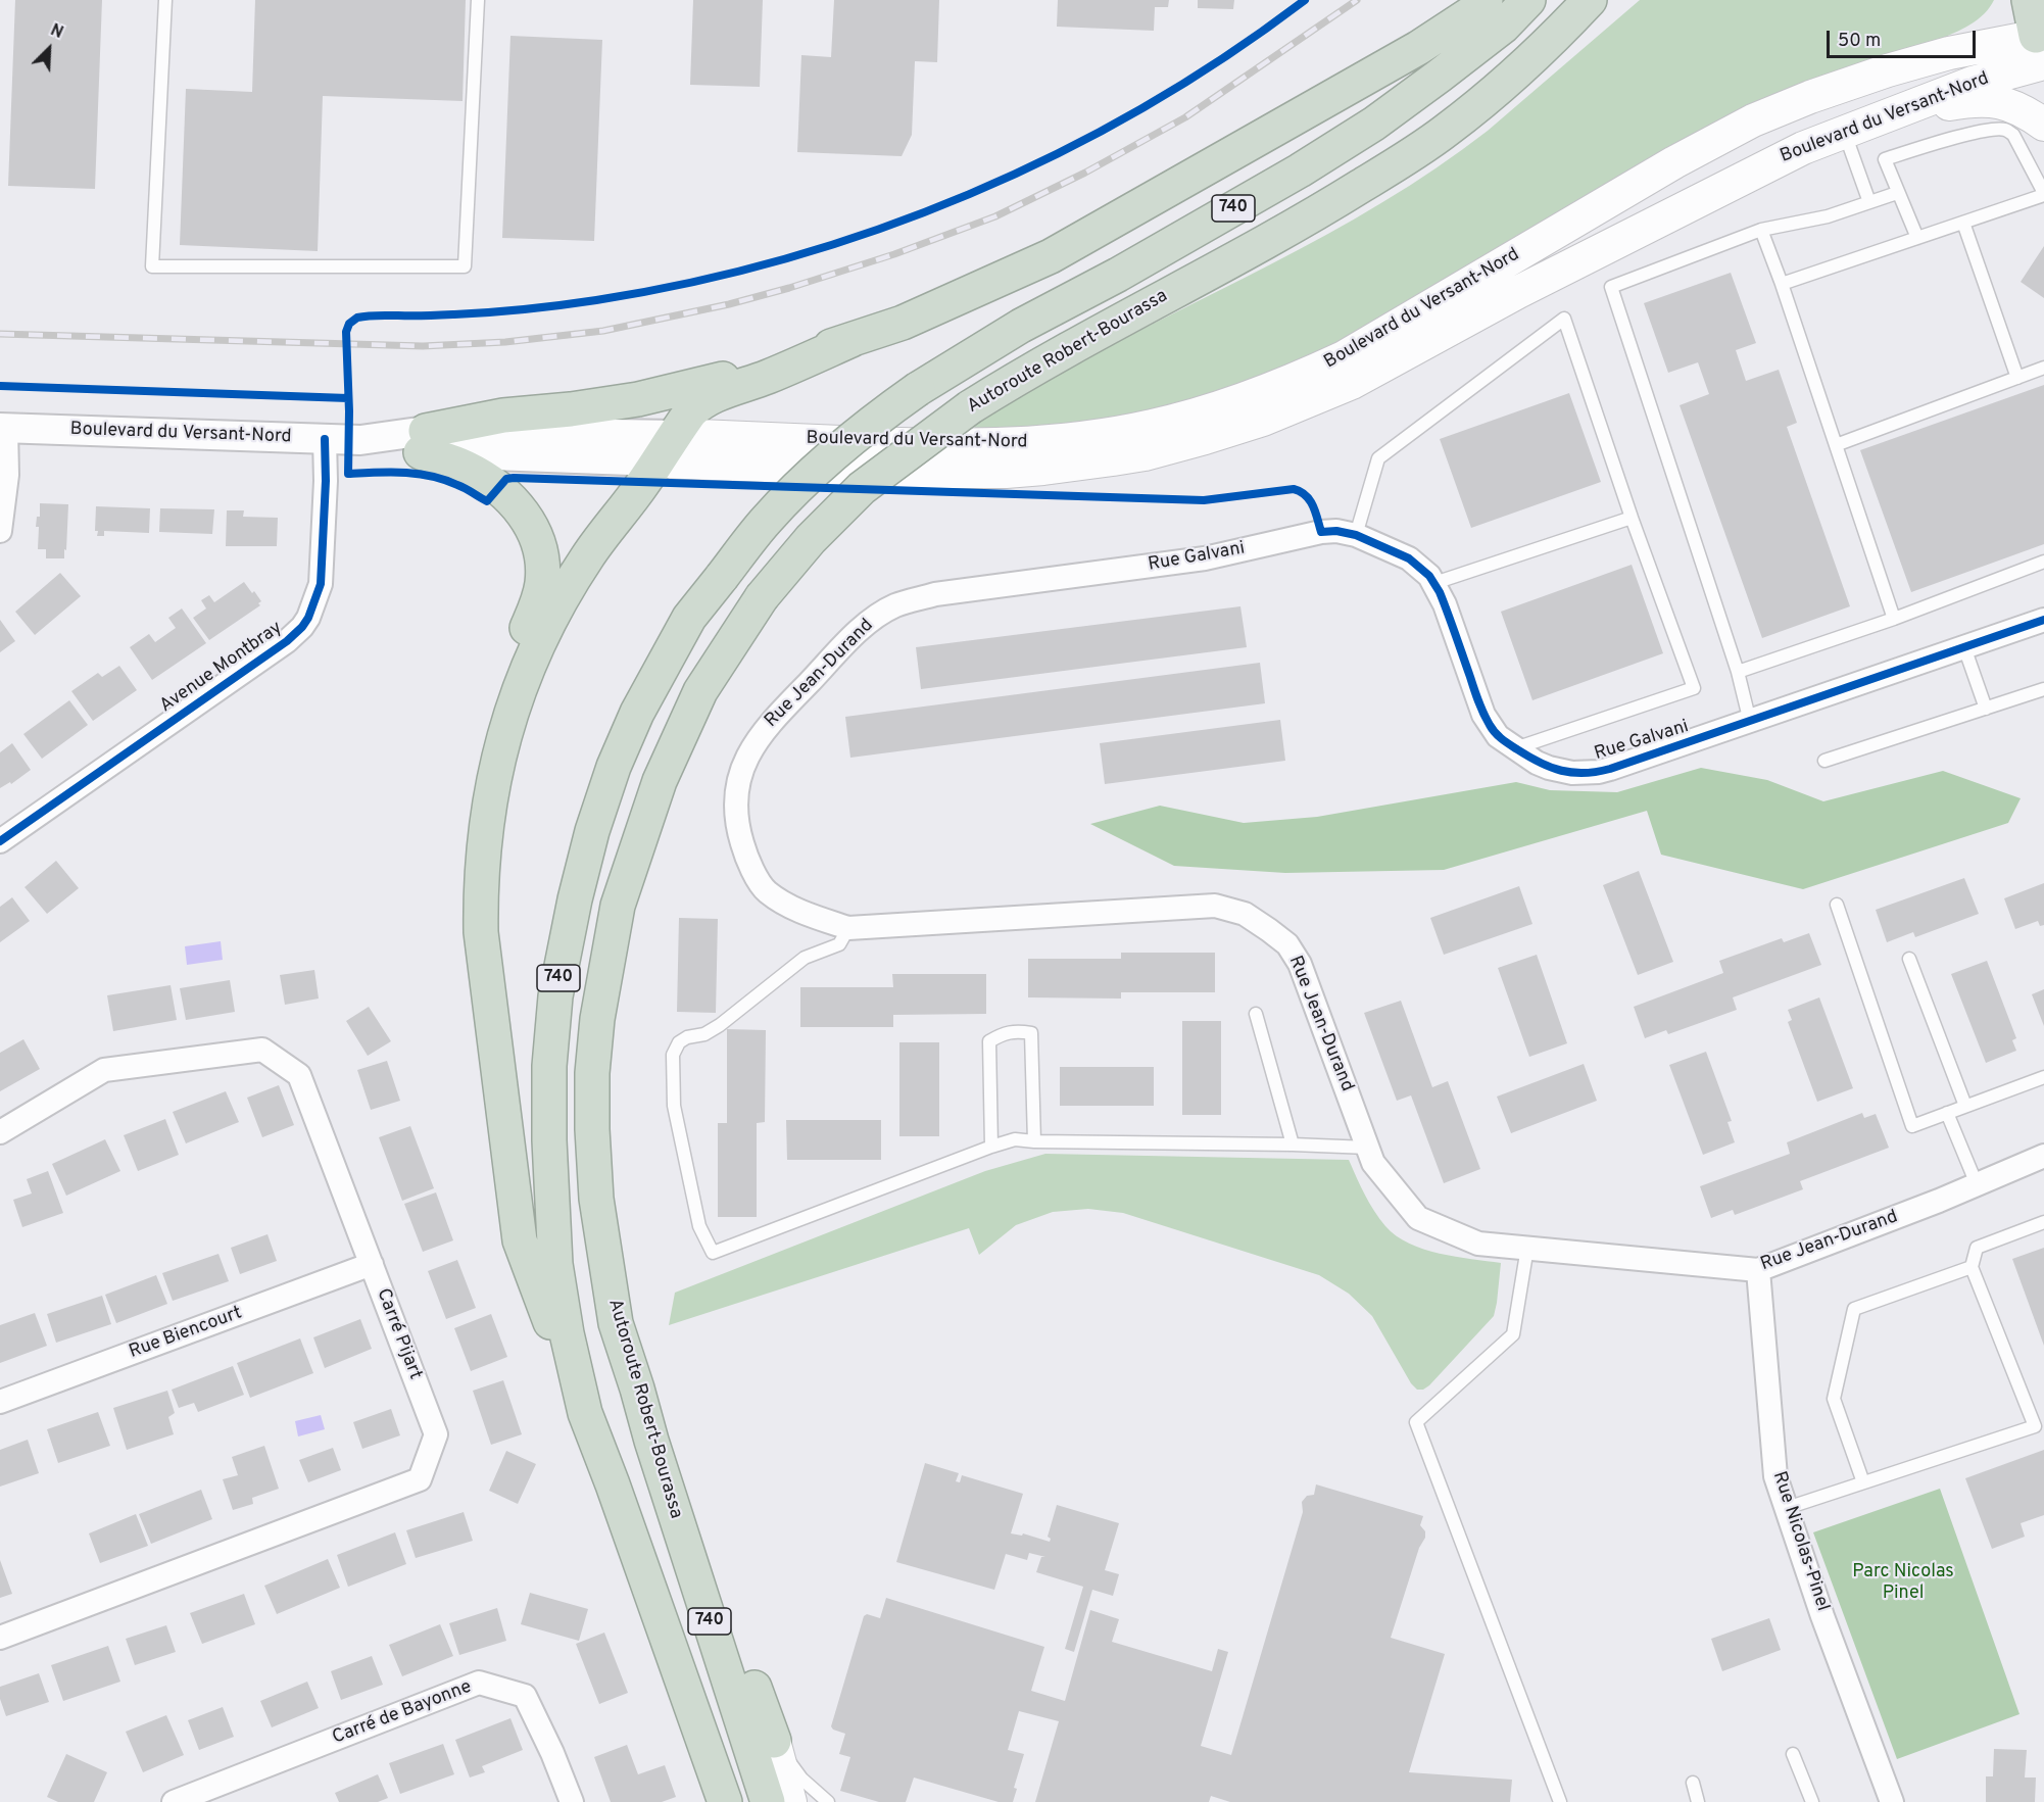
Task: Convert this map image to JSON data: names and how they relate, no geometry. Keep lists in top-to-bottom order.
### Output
{
  "streets": {
    "highway": ["740", "Autoroute Robert-Bourassa"],
    "main road": ["Boulevard du Versant-Nord"],
    "street": [
      "Rue Galvani",
      "Avenue Montbray",
      "Rue Jean-Durand",
      "Rue Biencourt",
      "Carré Pijart",
      "Rue Nicolas-Pinel",
      "Carré de Bayonne"
    ]
  },
  "crossings": [
    ["Boulevard du Versant-Nord", "Avenue Montbray"],
    ["Rue Galvani", "Rue Jean-Durand"],
    ["Rue Jean-Durand", "Rue Nicolas-Pinel"],
    ["Rue Biencourt", "Carré Pijart"]
  ],
  "parks": ["Parc Nicolas Pinel"],
  "scale_bar": "50 m",
  "north": "top right"
}
